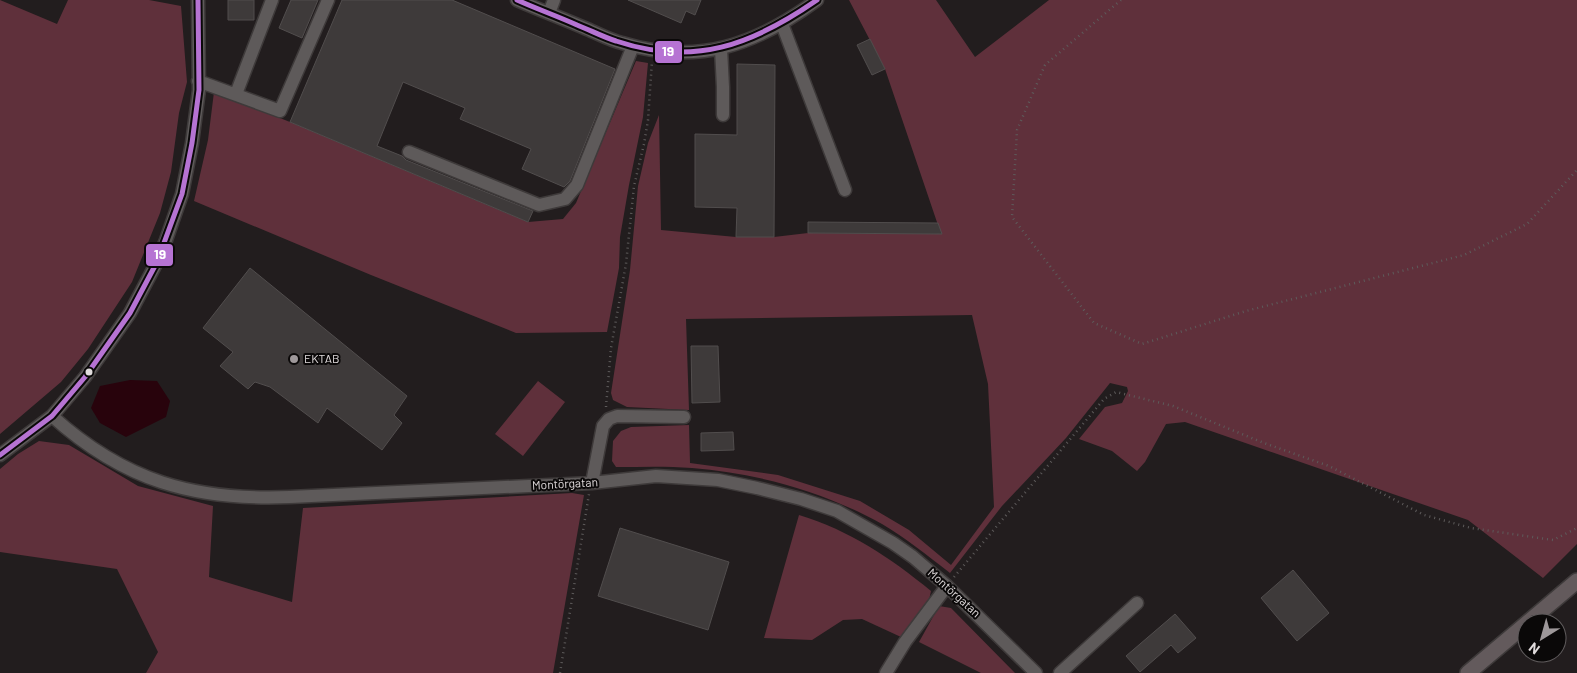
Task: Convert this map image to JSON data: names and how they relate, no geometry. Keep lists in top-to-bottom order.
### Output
{
  "streets": {
    "street": ["Montörgatan"]
  },
  "places": ["EKTAB"],
  "lines": ["transit line 19"],
  "north": "bottom left"
}
